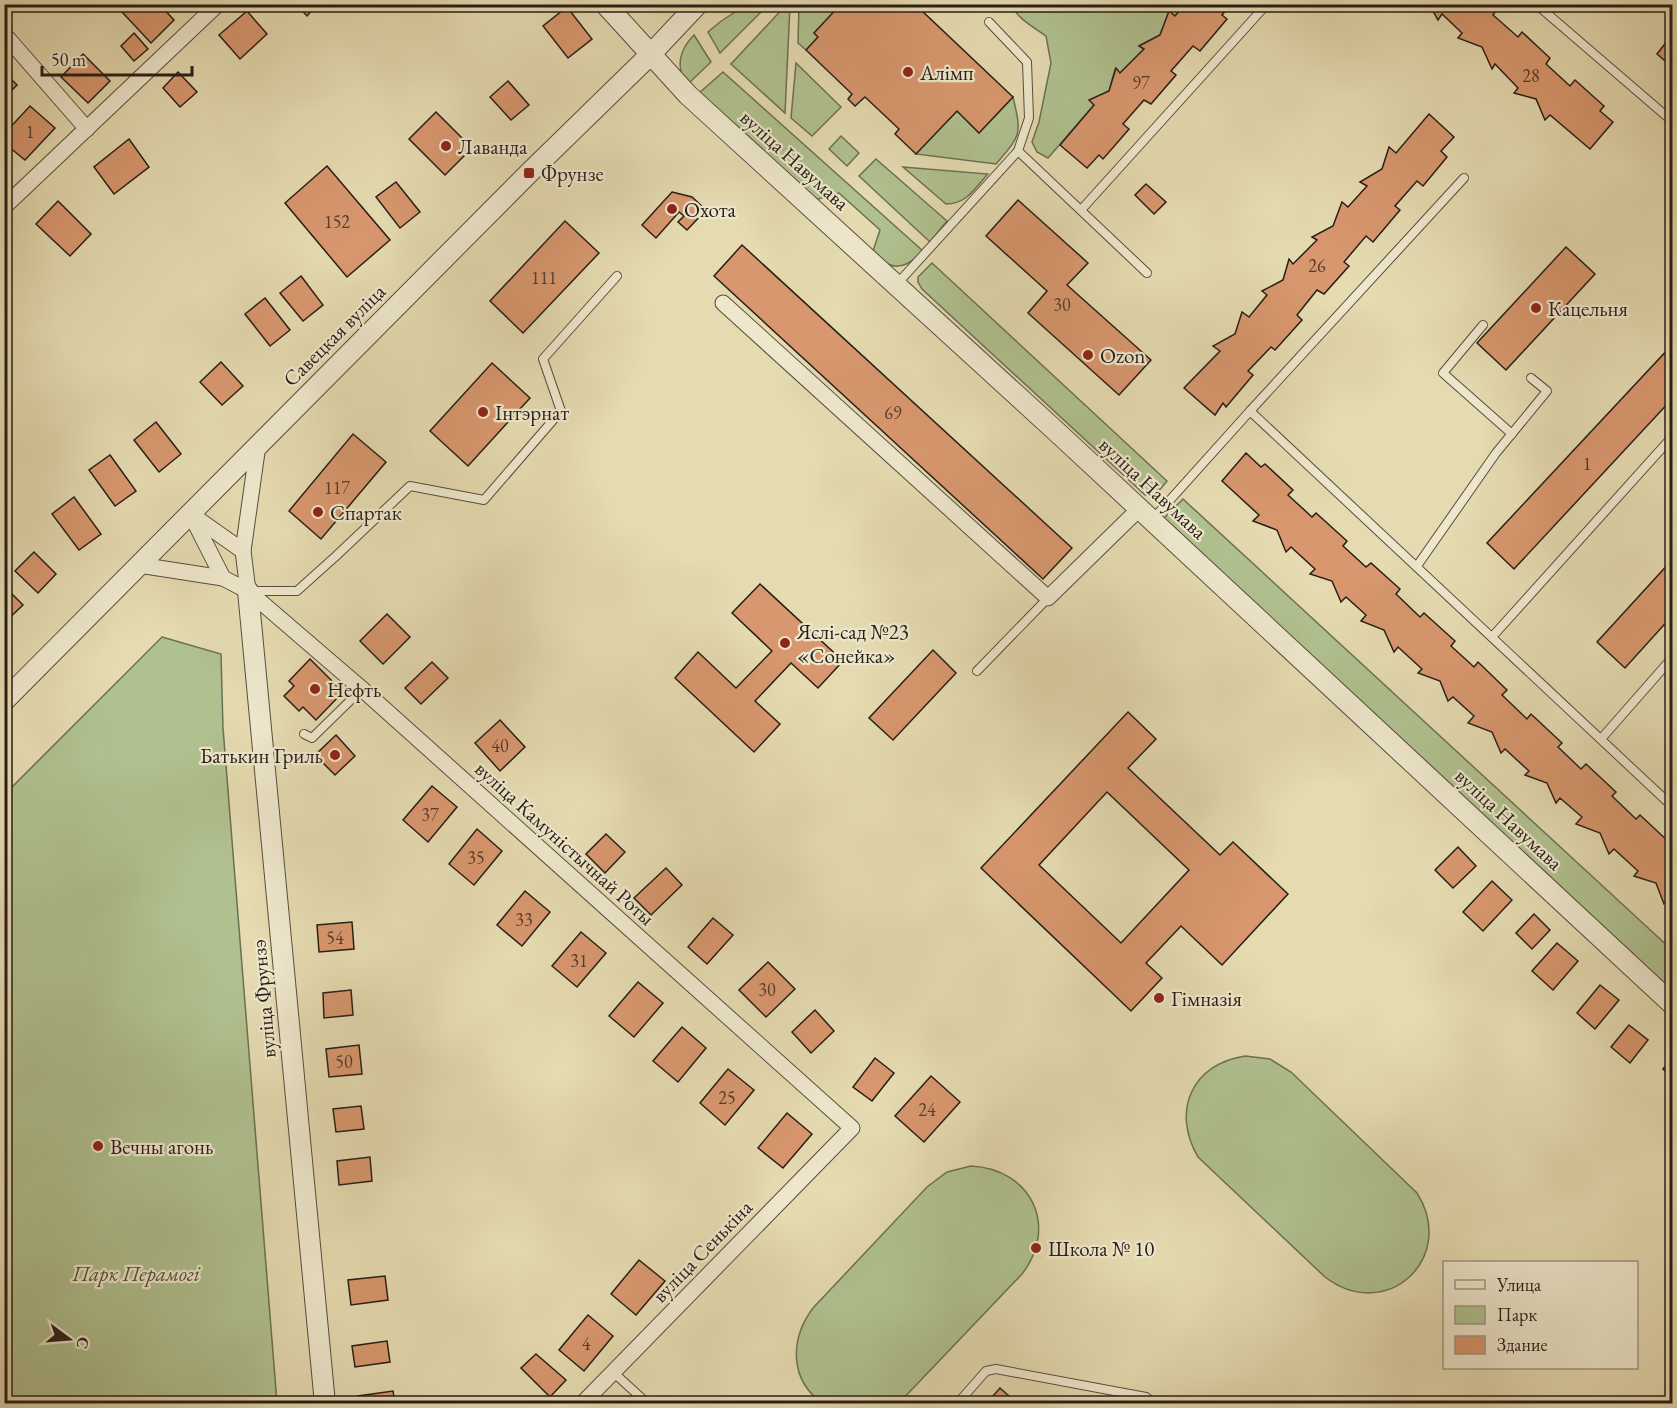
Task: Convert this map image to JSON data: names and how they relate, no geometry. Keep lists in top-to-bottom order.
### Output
{
  "streets": {
    "street": [
      "вуліца Навумава",
      "Савецкая вуліца",
      "вуліца Камуністычнай Роты",
      "вуліца Фрунзэ",
      "вуліца Сенькіна"
    ]
  },
  "crossings": [
    ["вуліца Навумава", "Савецкая вуліца"],
    ["Савецкая вуліца", "вуліца Фрунзэ"],
    ["вуліца Камуністычнай Роты", "вуліца Фрунзэ"],
    ["вуліца Камуністычнай Роты", "вуліца Сенькіна"]
  ],
  "parks": ["Парк Перамогі"],
  "places": {
    "other": [
      "Алімп",
      "Лаванда",
      "Охота",
      "Кацельня",
      "Ozon",
      "Інтэрнат",
      "Спартак",
      "Яслі-сад №23 «Сонейка»",
      "Нефть",
      "Батькин Гриль",
      "Гімназія",
      "Вечны агонь",
      "Школа № 10"
    ],
    "transit": ["Фрунзе"]
  },
  "house_numbers": [
    "28",
    "97",
    "1",
    "152",
    "26",
    "111",
    "30",
    "69",
    "1",
    "117",
    "40",
    "37",
    "35",
    "33",
    "54",
    "31",
    "30",
    "50",
    "25",
    "24",
    "4"
  ],
  "legend": ["Улица", "Парк", "Здание"],
  "scale_bar": "50 m",
  "north": "right"
}
